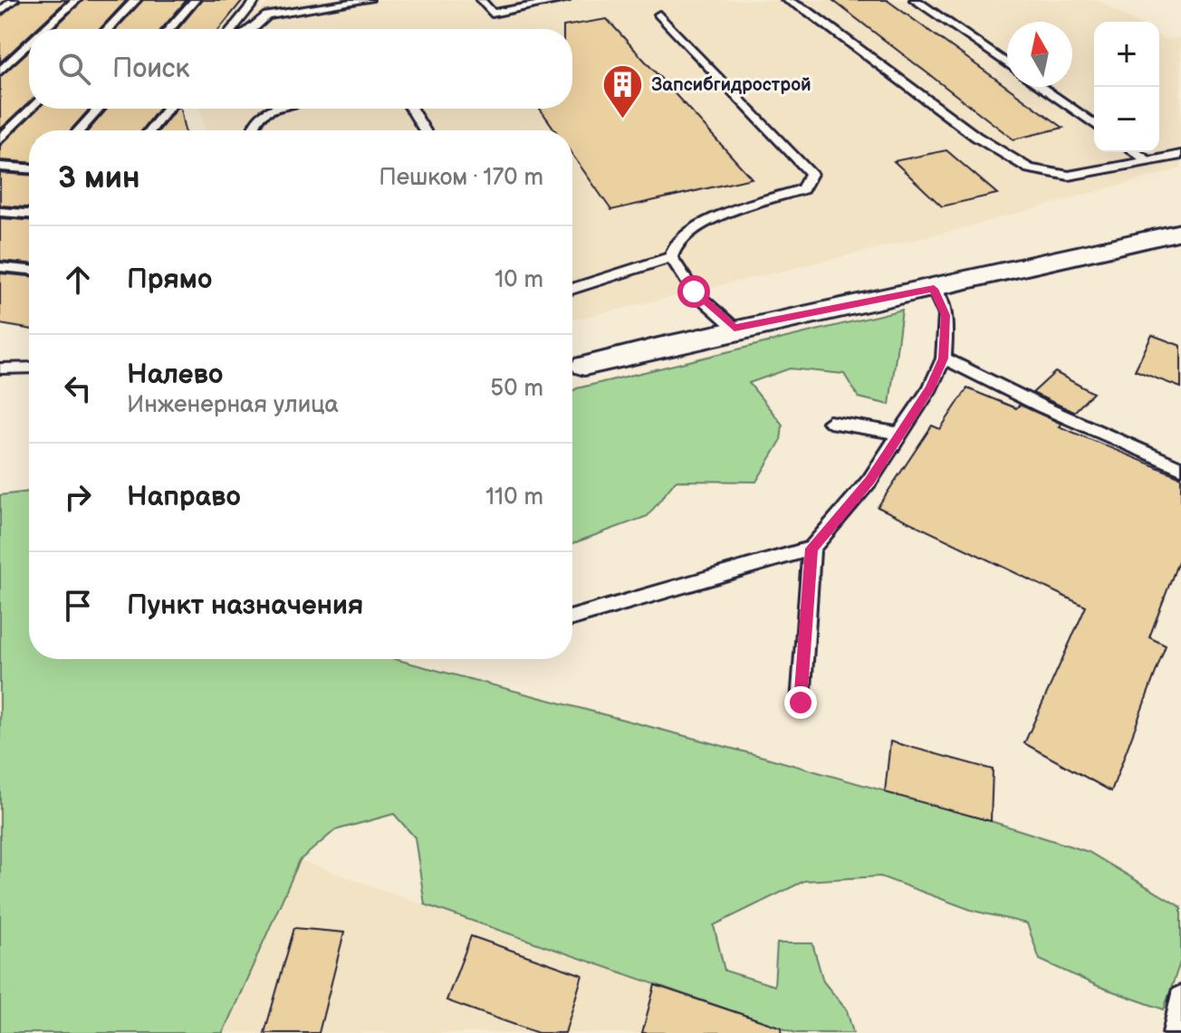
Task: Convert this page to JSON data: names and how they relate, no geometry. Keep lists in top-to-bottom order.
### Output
{
  "places": {
    "building": ["Запсибгидрострой"]
  },
  "north": "top",
  "page": {
    "map_buttons": ["+", "−"],
    "search": "Поиск",
    "heading": ["3 мин", "Пешком · 170 m"],
    "list": [
      ["Прямо", "10 m"],
      ["Налево", "Инженерная улица", "50 m"],
      ["Направо", "110 m"],
      "Пункт назначения"
    ]
  }
}
